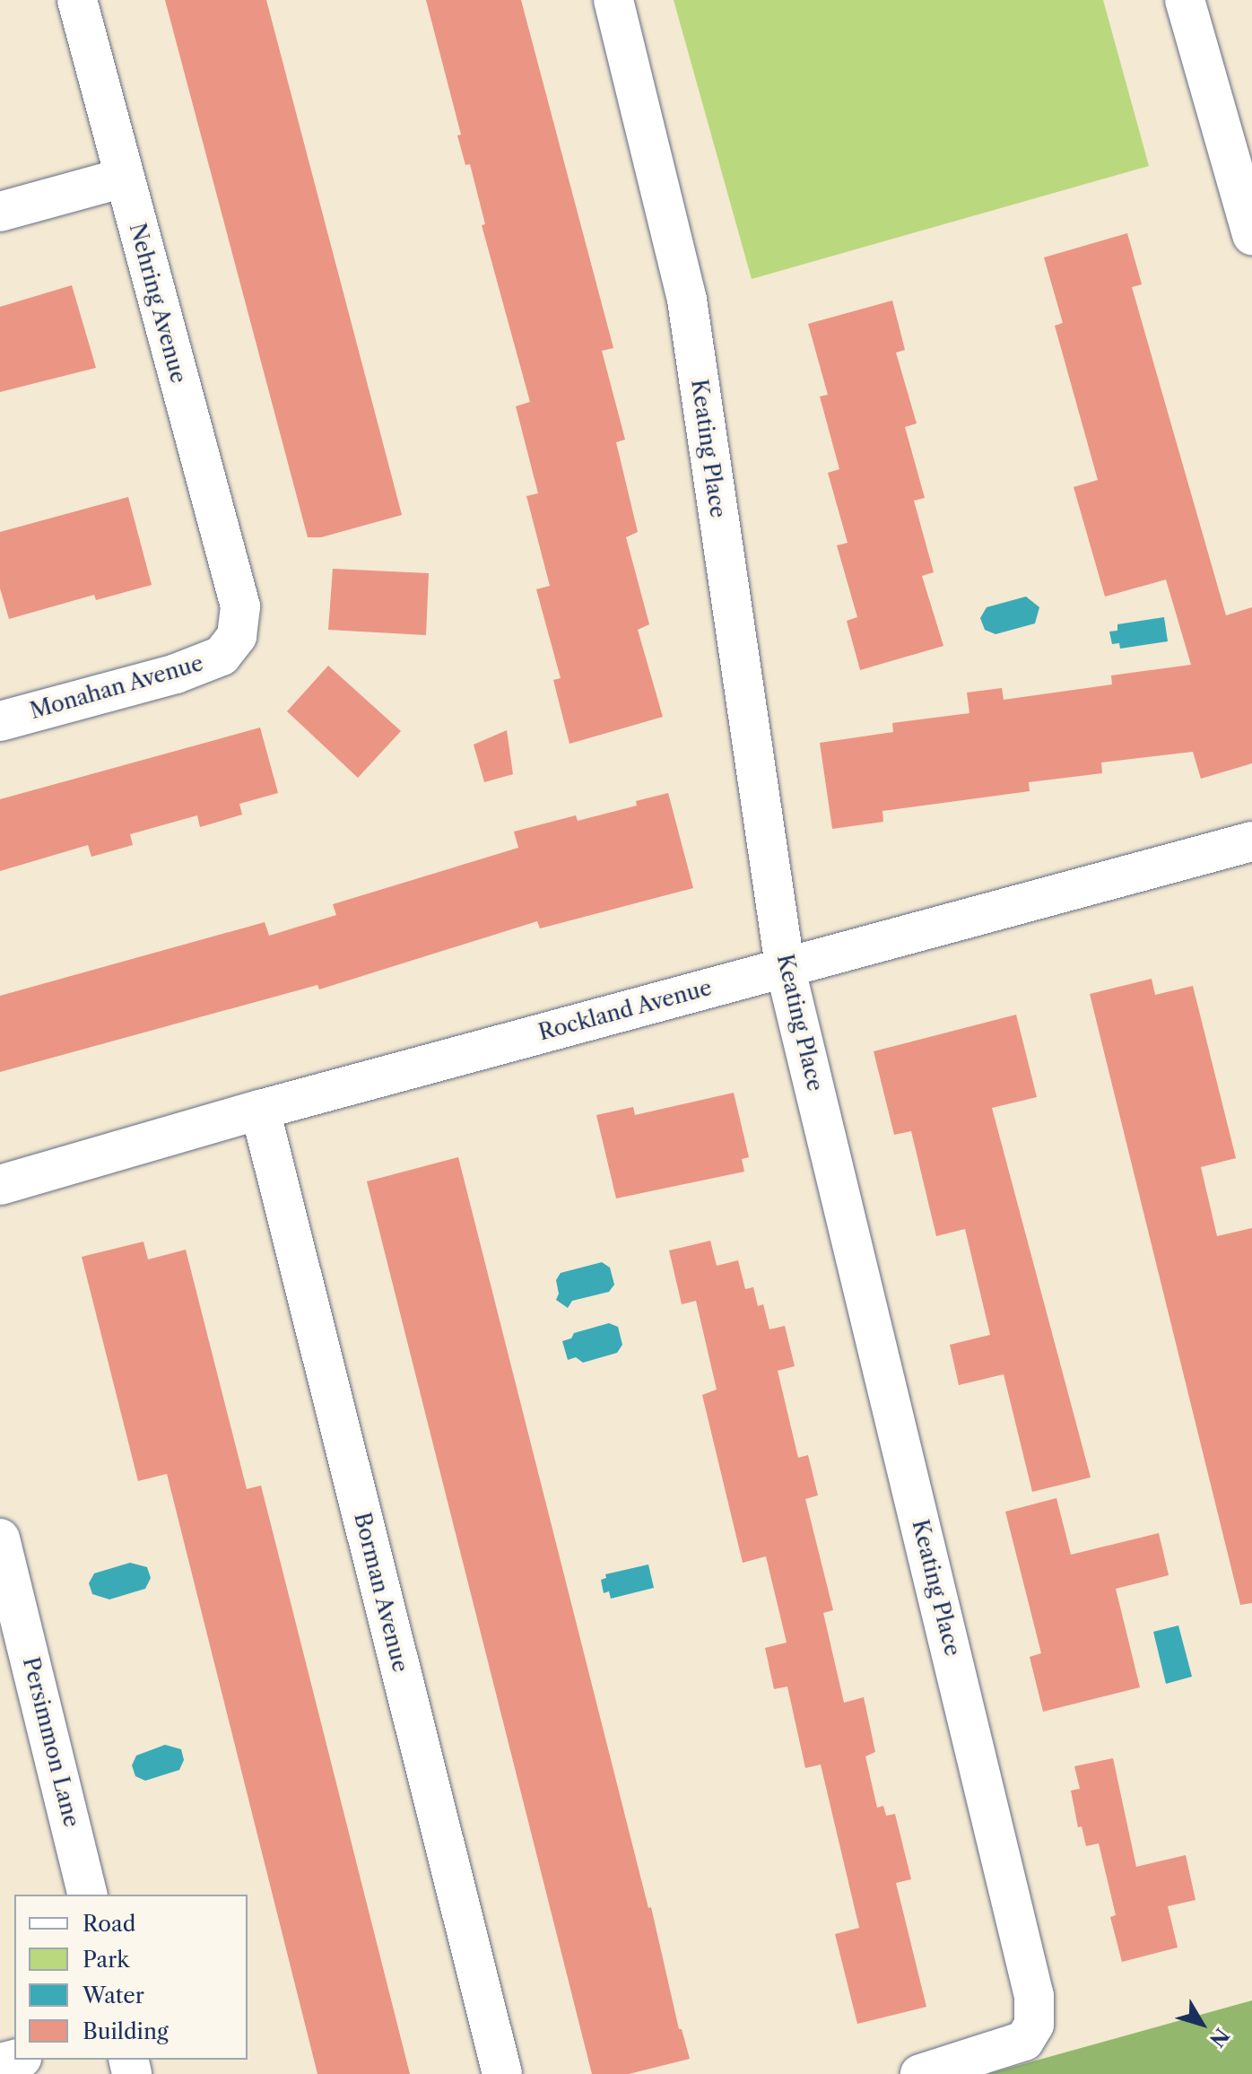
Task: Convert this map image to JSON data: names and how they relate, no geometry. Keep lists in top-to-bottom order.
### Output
{
  "streets": {
    "street": [
      "Nehring Avenue",
      "Keating Place",
      "Monahan Avenue",
      "Rockland Avenue",
      "Borman Avenue",
      "Persimmon Lane"
    ]
  },
  "crossings": [
    ["Nehring Avenue", "Monahan Avenue"],
    ["Keating Place", "Rockland Avenue"],
    ["Rockland Avenue", "Borman Avenue"]
  ],
  "legend": [
    "Road",
    "Park",
    "Water",
    "Building"
  ],
  "north": "bottom right"
}
